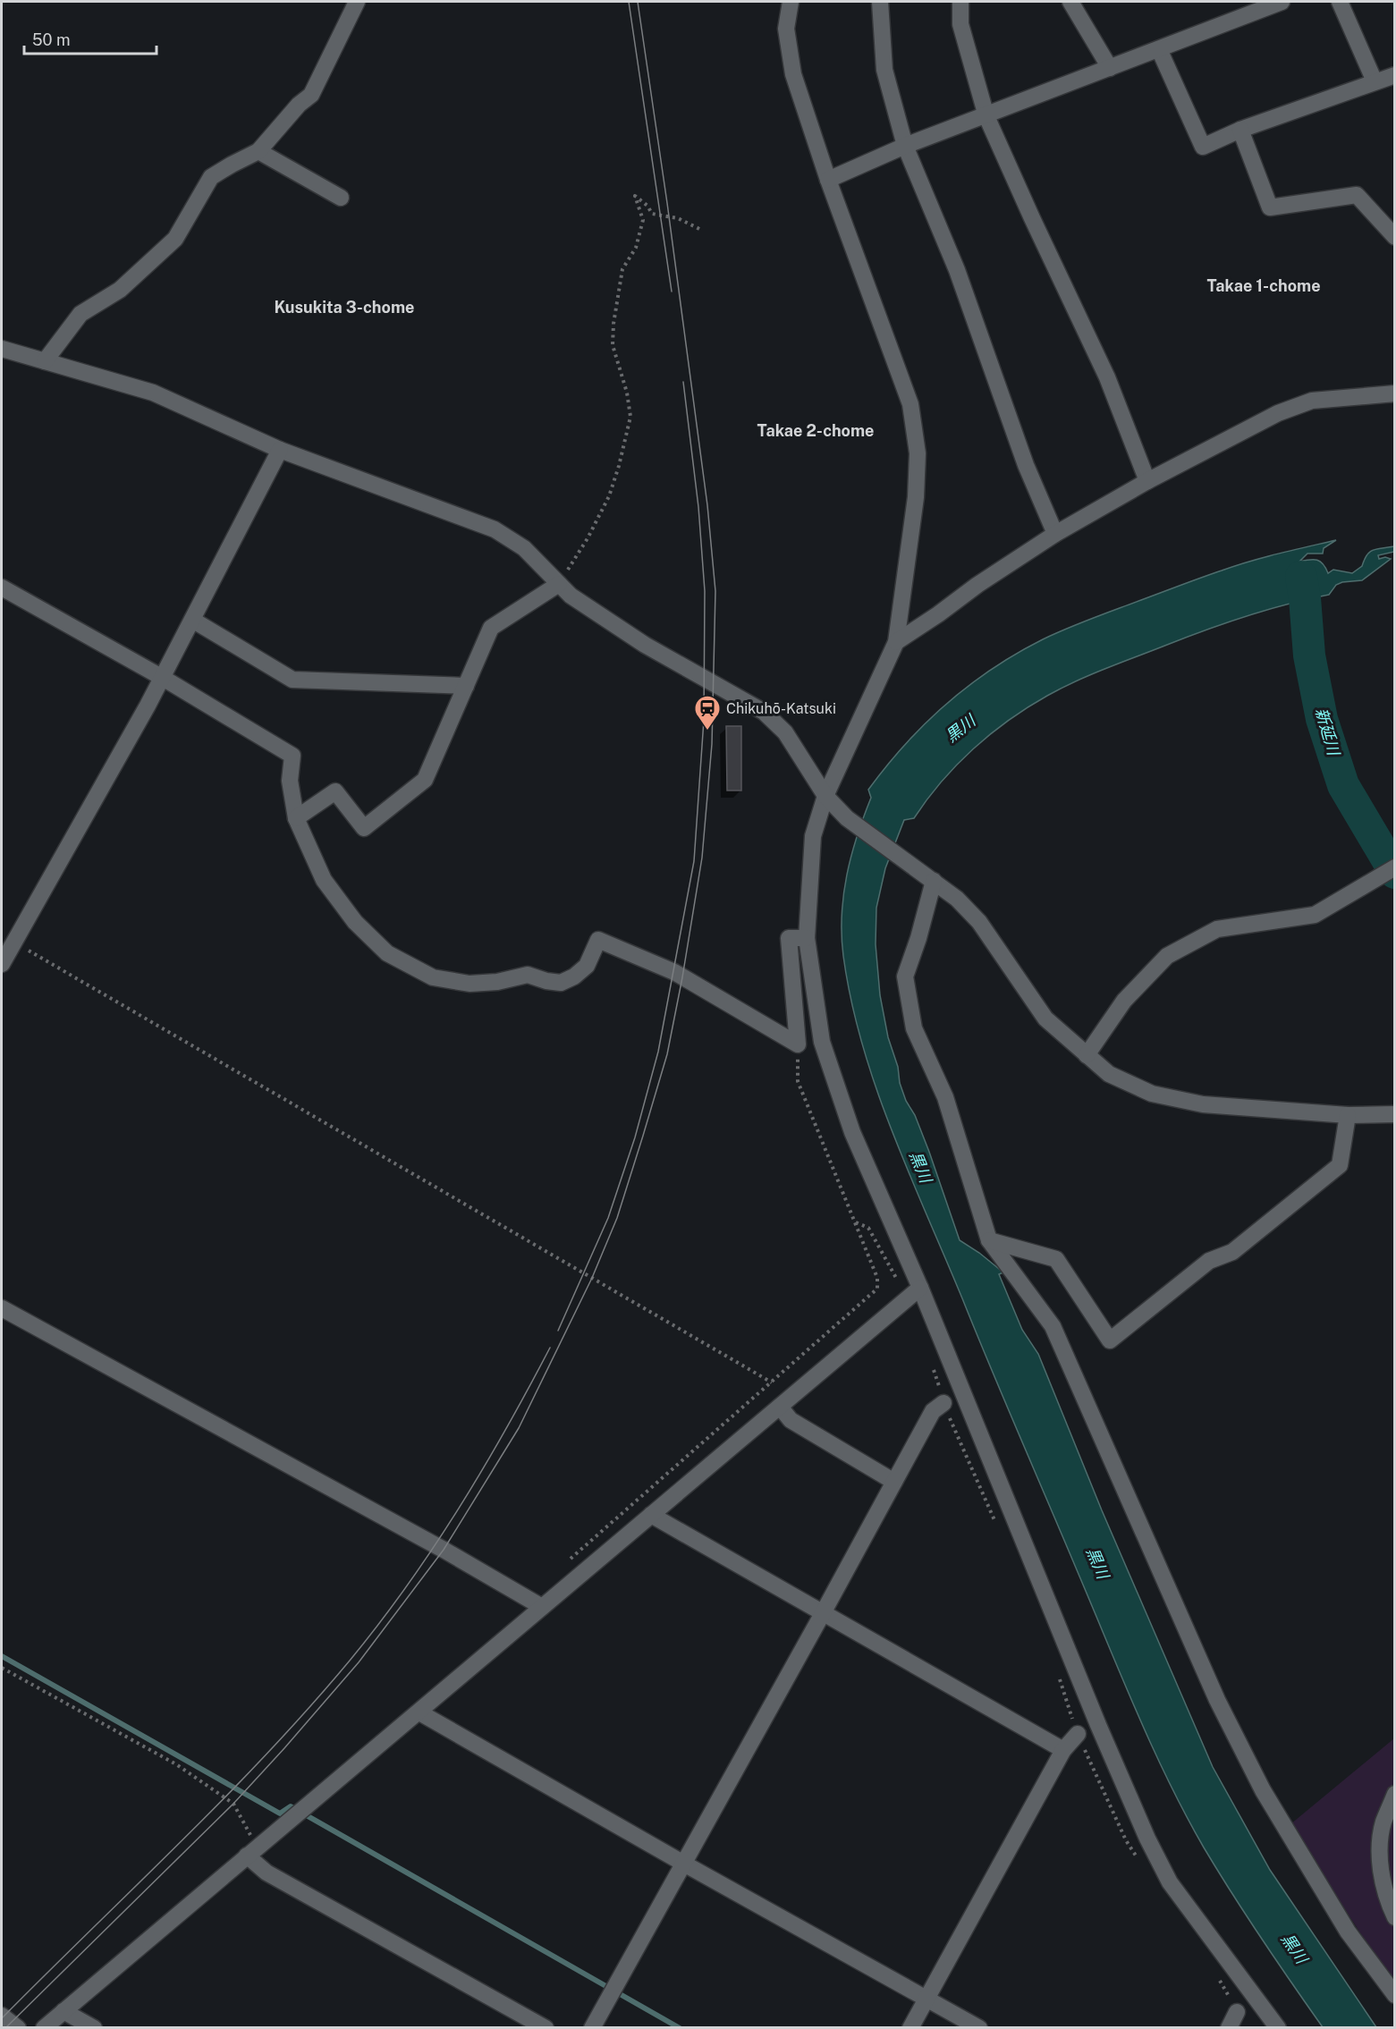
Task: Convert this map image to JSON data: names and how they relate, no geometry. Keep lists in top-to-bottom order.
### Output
{
  "districts": ["Takae 1-chome", "Kusukita 3-chome", "Takae 2-chome"],
  "water": ["黒川", "新延川"],
  "places": {
    "station": ["Chikuhō-Katsuki"]
  },
  "scale_bar": "50 m"
}
